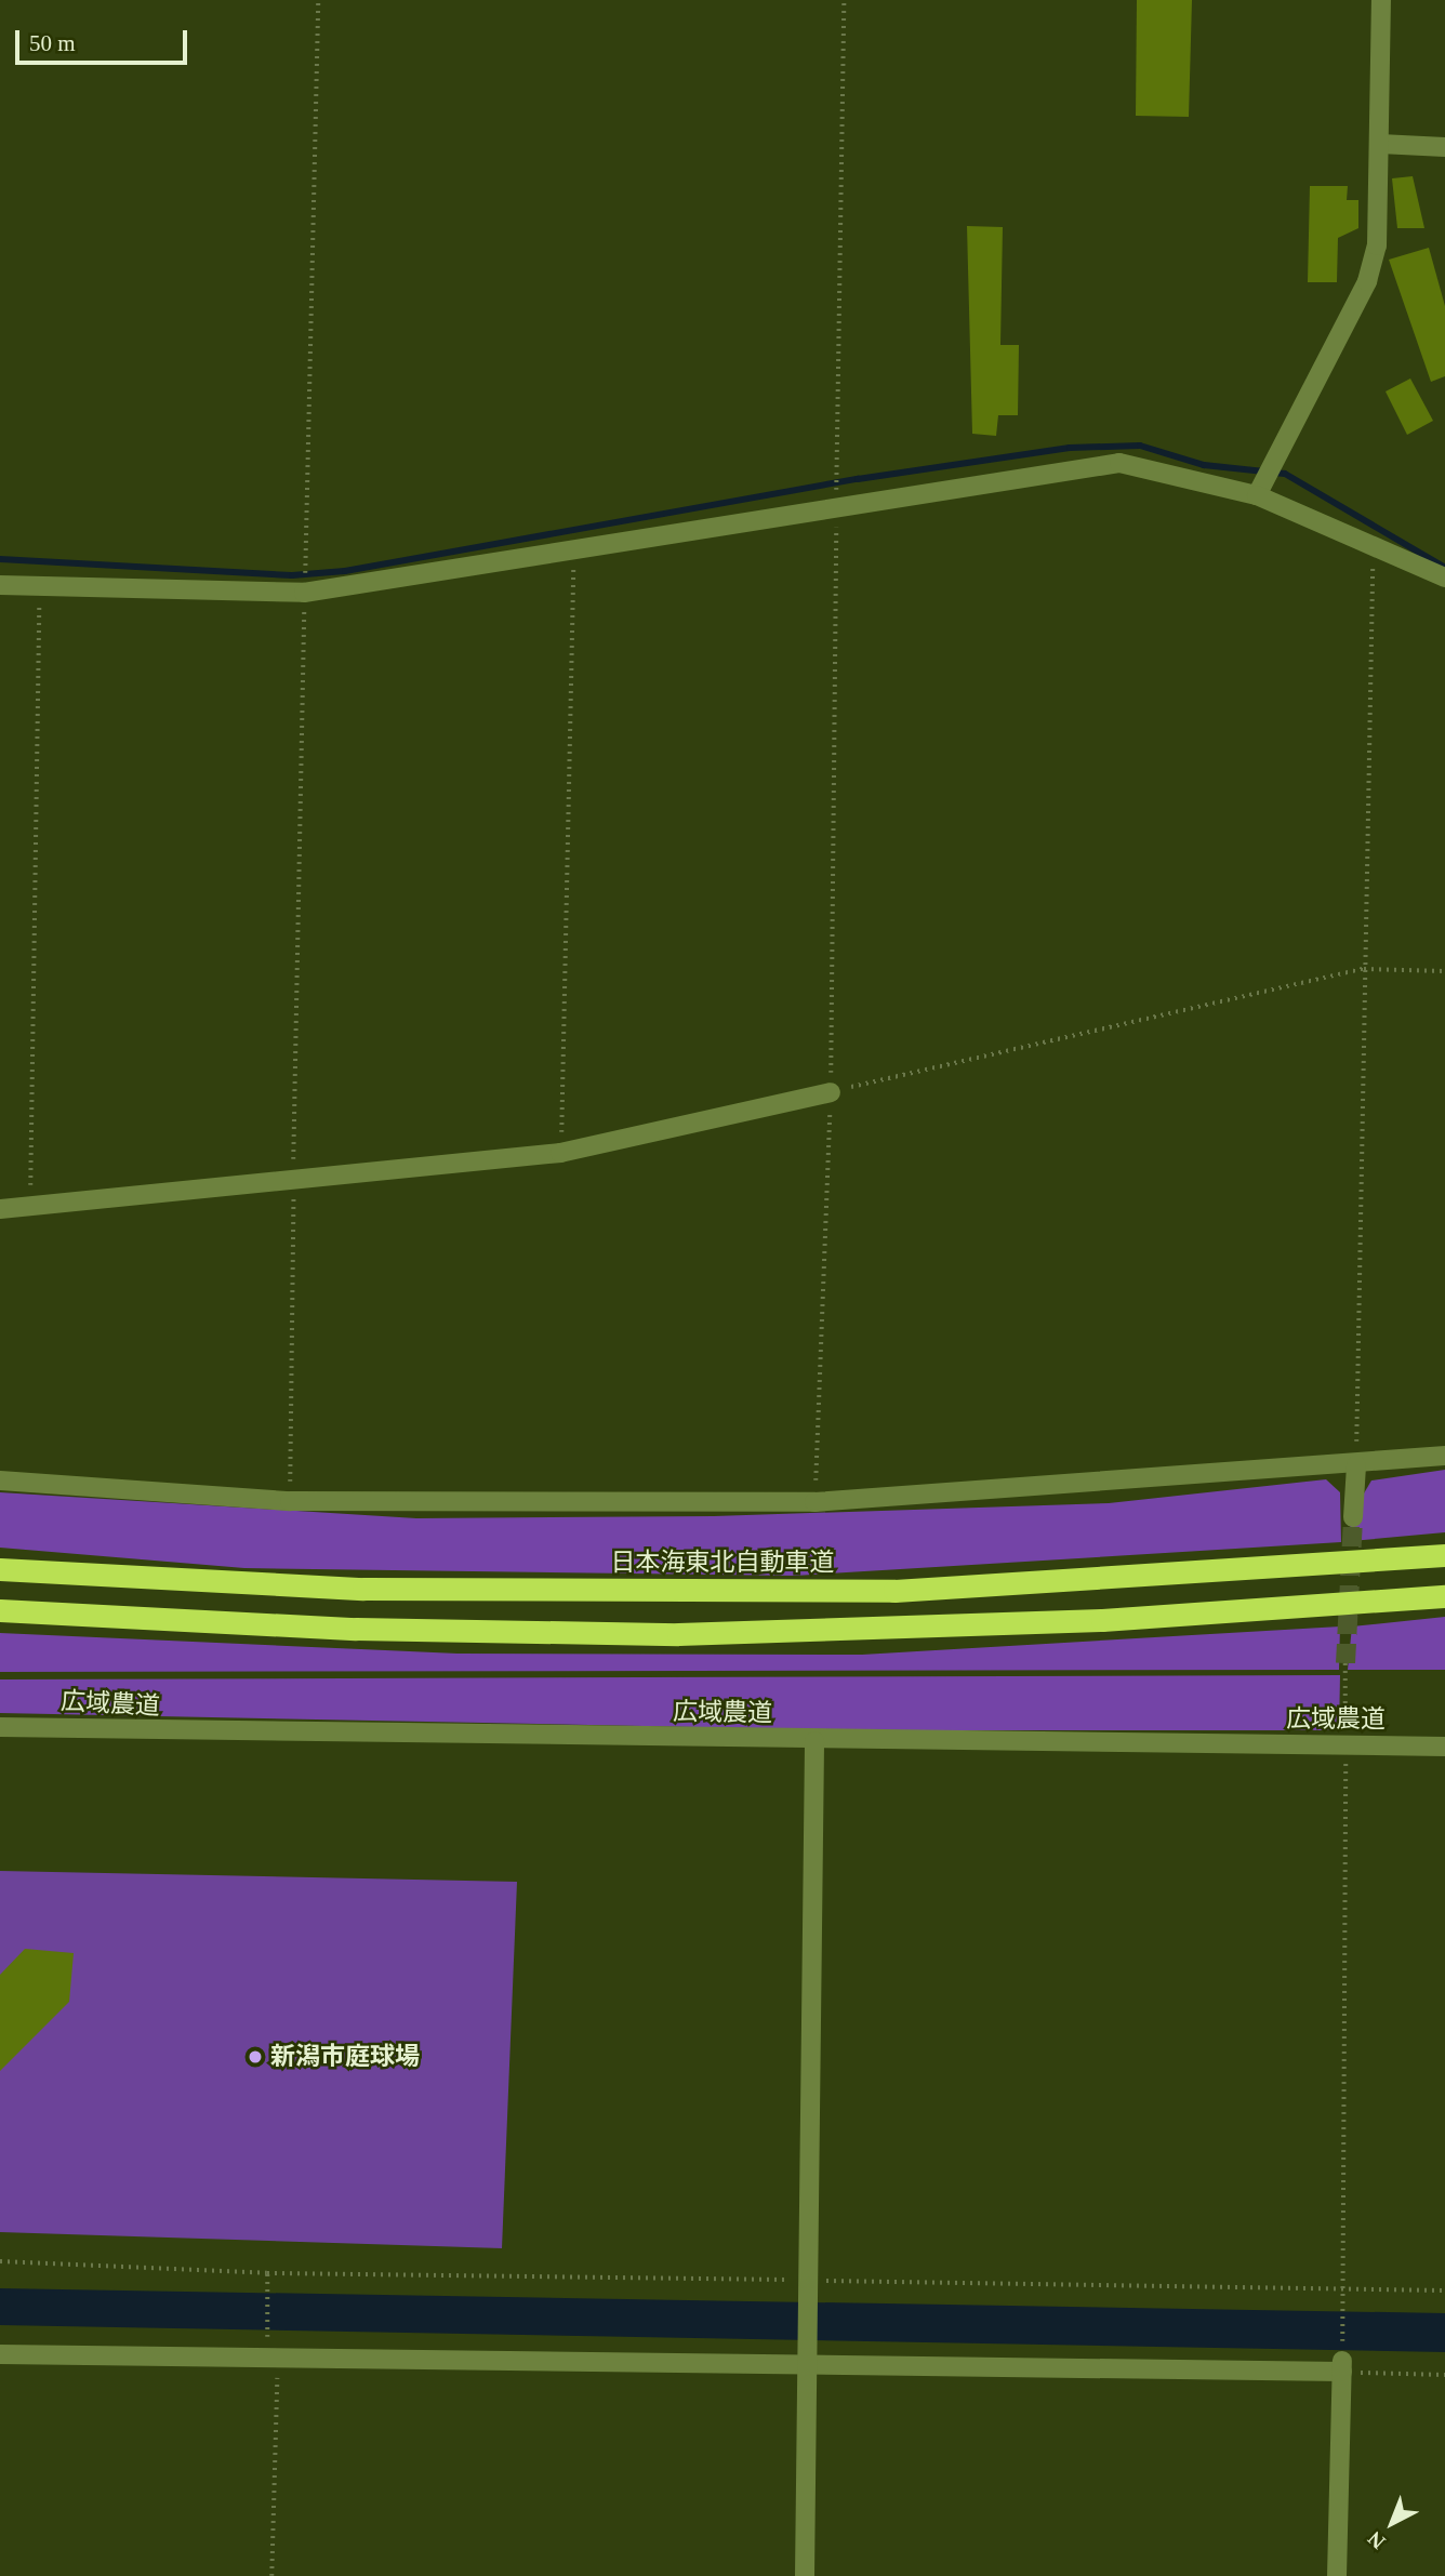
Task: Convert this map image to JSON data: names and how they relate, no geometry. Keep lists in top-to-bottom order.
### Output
{
  "streets": {
    "highway": ["日本海東北自動車道"],
    "street": ["広域農道"]
  },
  "places": ["新潟市庭球場"],
  "scale_bar": "50 m",
  "north": "bottom left"
}
